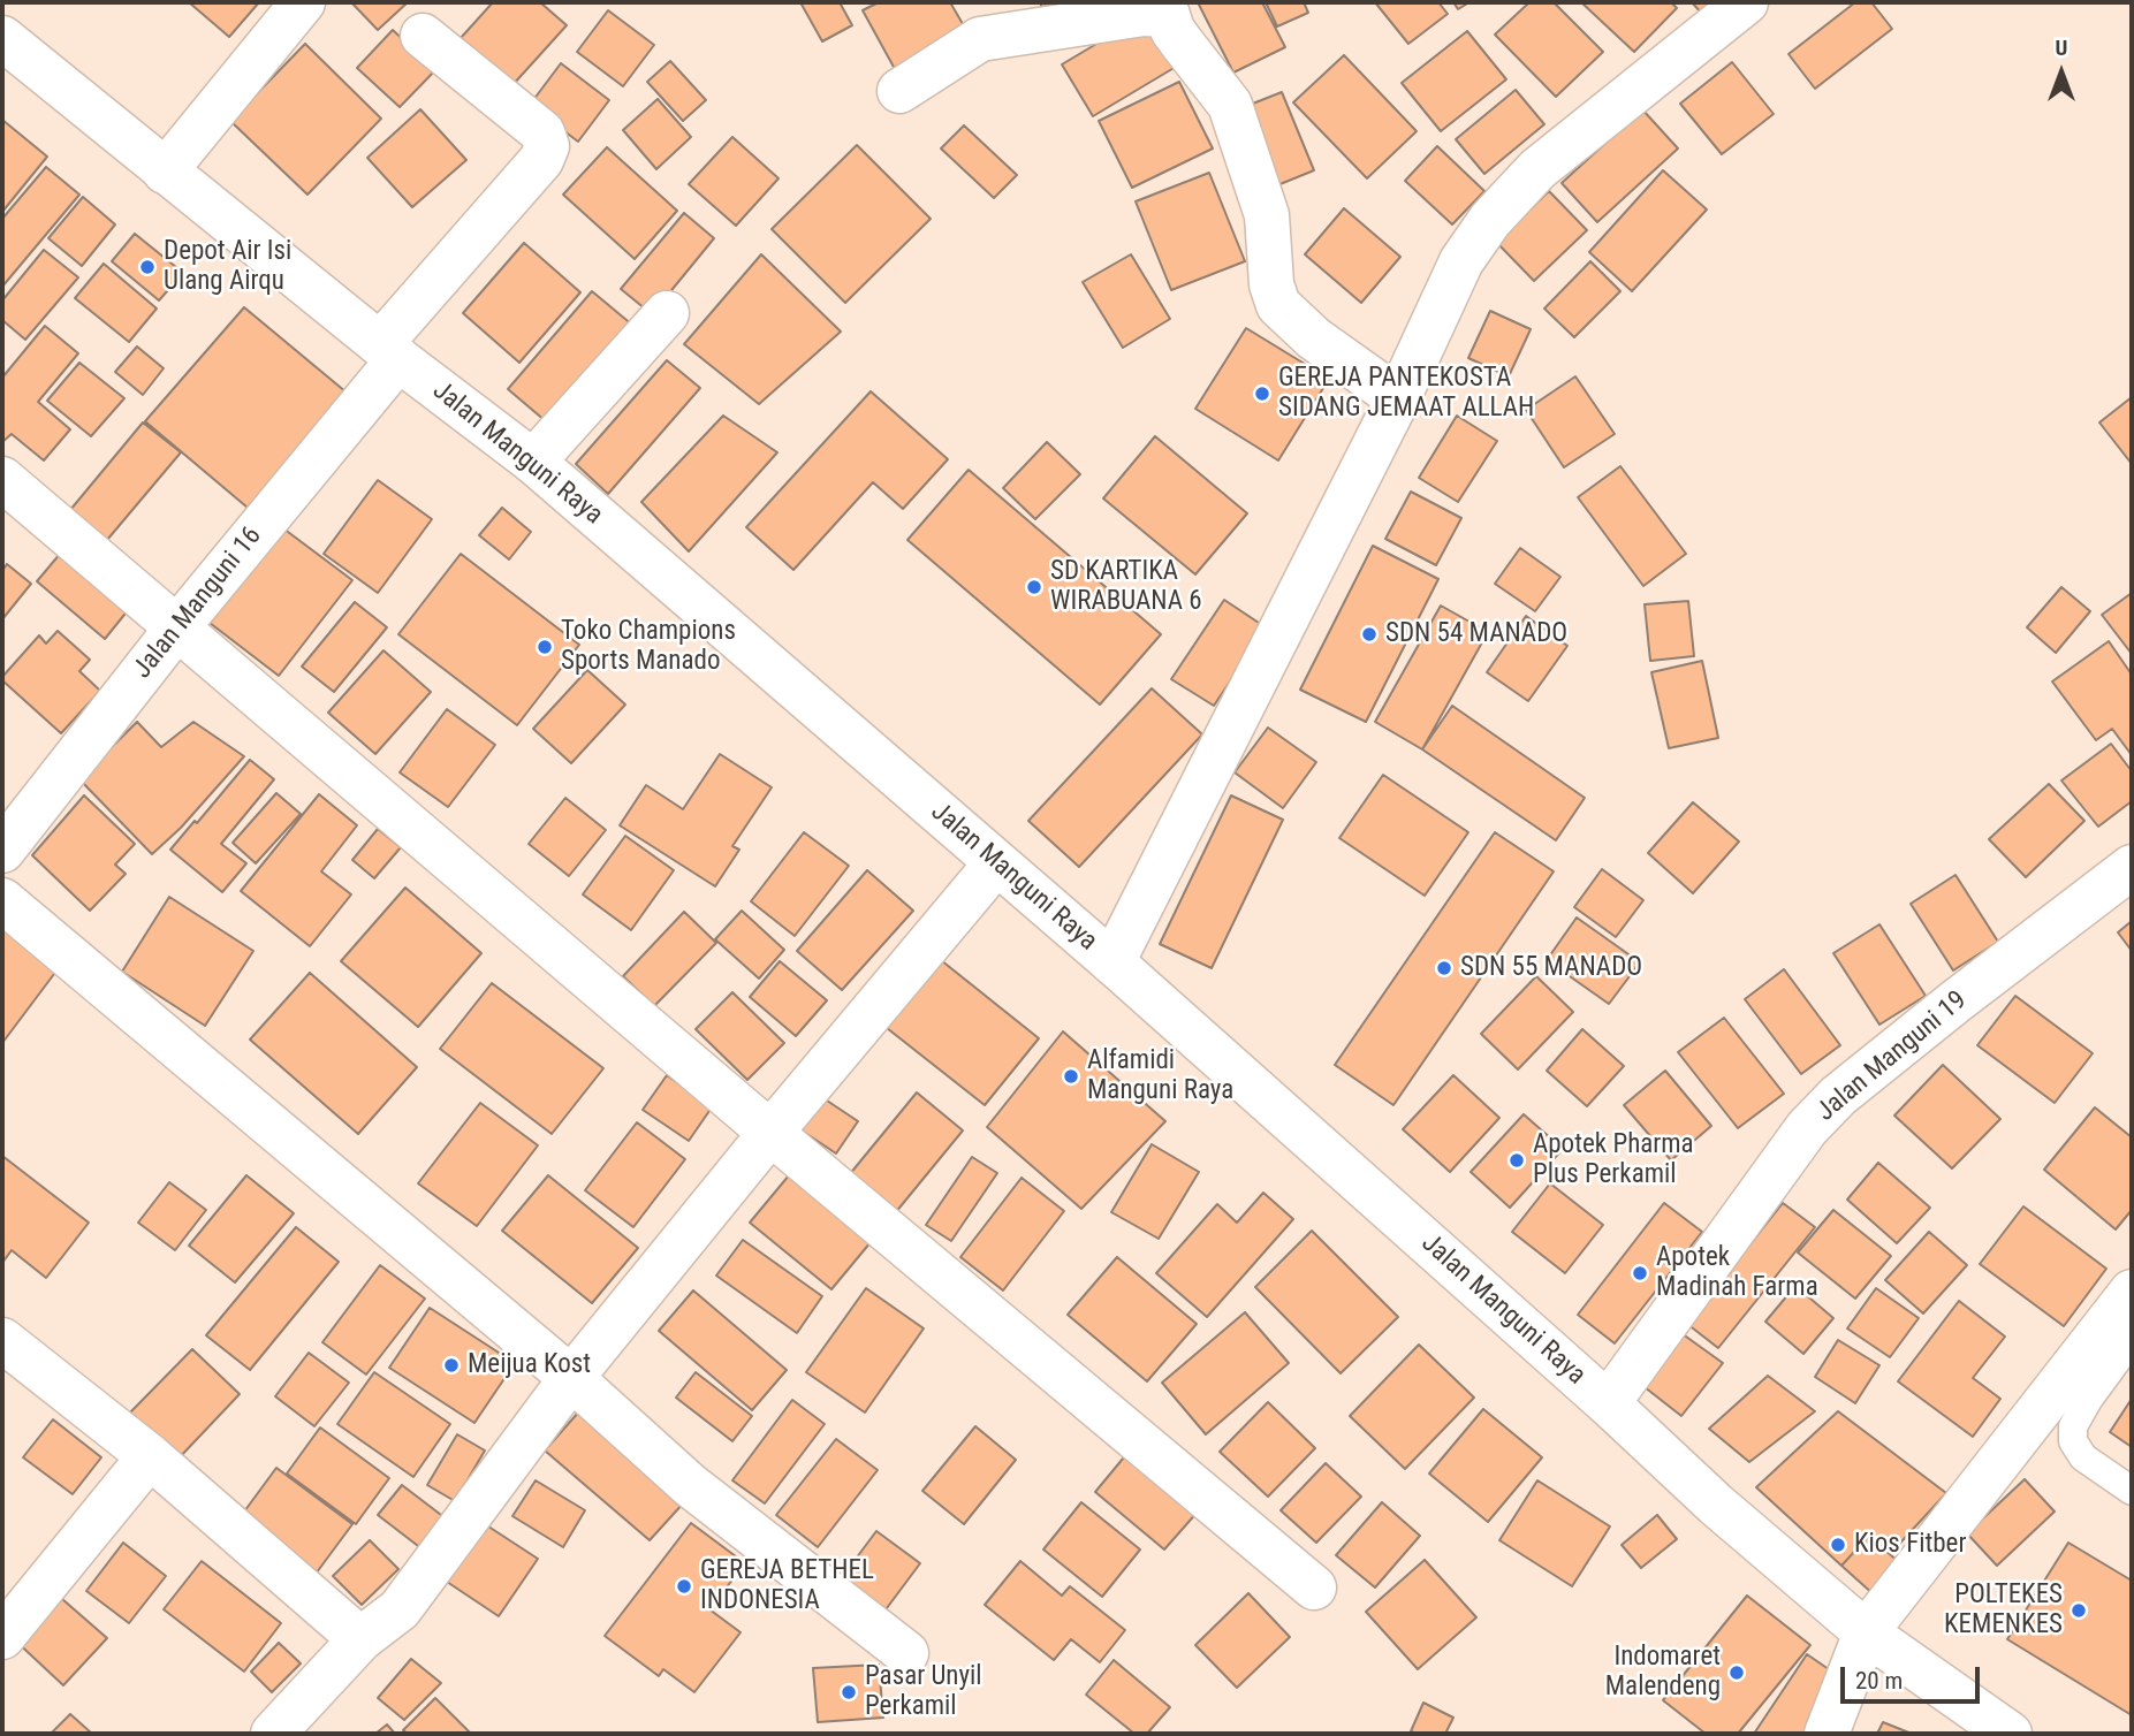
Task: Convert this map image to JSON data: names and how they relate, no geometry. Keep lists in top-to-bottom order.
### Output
{
  "streets": {
    "street": ["Jalan Manguni Raya", "Jalan Manguni 16", "Jalan Manguni 19"]
  },
  "crossings": [
    ["Jalan Manguni Raya", "Jalan Manguni 16"],
    ["Jalan Manguni Raya", "Jalan Manguni 19"]
  ],
  "places": [
    "Depot Air Isi Ulang Airqu",
    "GEREJA PANTEKOSTA SIDANG JEMAAT ALLAH",
    "SD KARTIKA WIRABUANA 6",
    "SDN 54 MANADO",
    "Toko Champions Sports Manado",
    "SDN 55 MANADO",
    "Alfamidi Manguni Raya",
    "Apotek Pharma Plus Perkamil",
    "Apotek Madinah Farma",
    "Meijua Kost",
    "Kios Fitber",
    "GEREJA BETHEL INDONESIA",
    "POLTEKES KEMENKES",
    "Indomaret Malendeng",
    "Pasar Unyil Perkamil"
  ],
  "scale_bar": "20 m",
  "north": "top"
}
